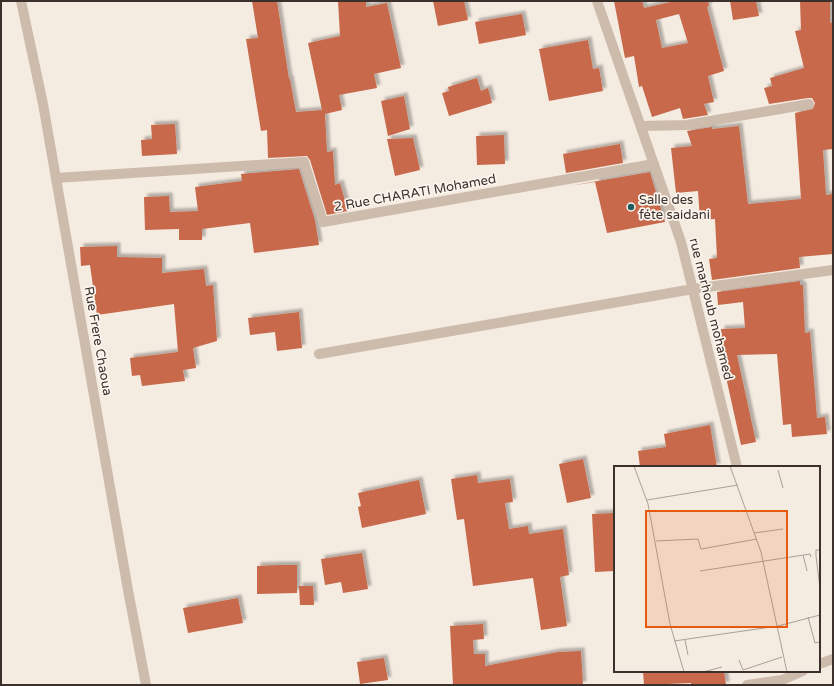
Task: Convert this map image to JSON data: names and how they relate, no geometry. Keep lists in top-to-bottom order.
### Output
{
  "streets": {
    "street": ["2 Rue CHARATI Mohamed", "rue marhoub mohamed", "Rue Frere Chaoua"]
  },
  "crossings": [
    ["2 Rue CHARATI Mohamed", "rue marhoub mohamed"],
    ["2 Rue CHARATI Mohamed", "Rue Frere Chaoua"]
  ],
  "places": ["Salle des féte saidani"]
}
